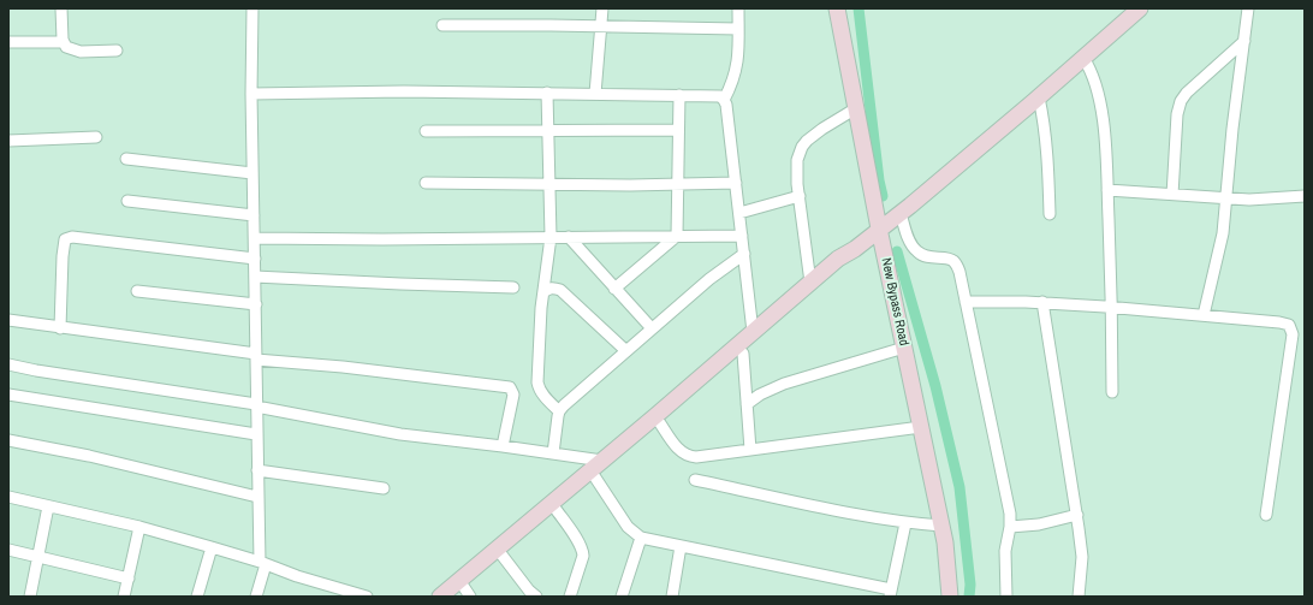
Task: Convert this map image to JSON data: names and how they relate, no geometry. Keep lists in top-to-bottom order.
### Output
{
  "streets": {
    "street": ["New Bypass Road"]
  }
}
